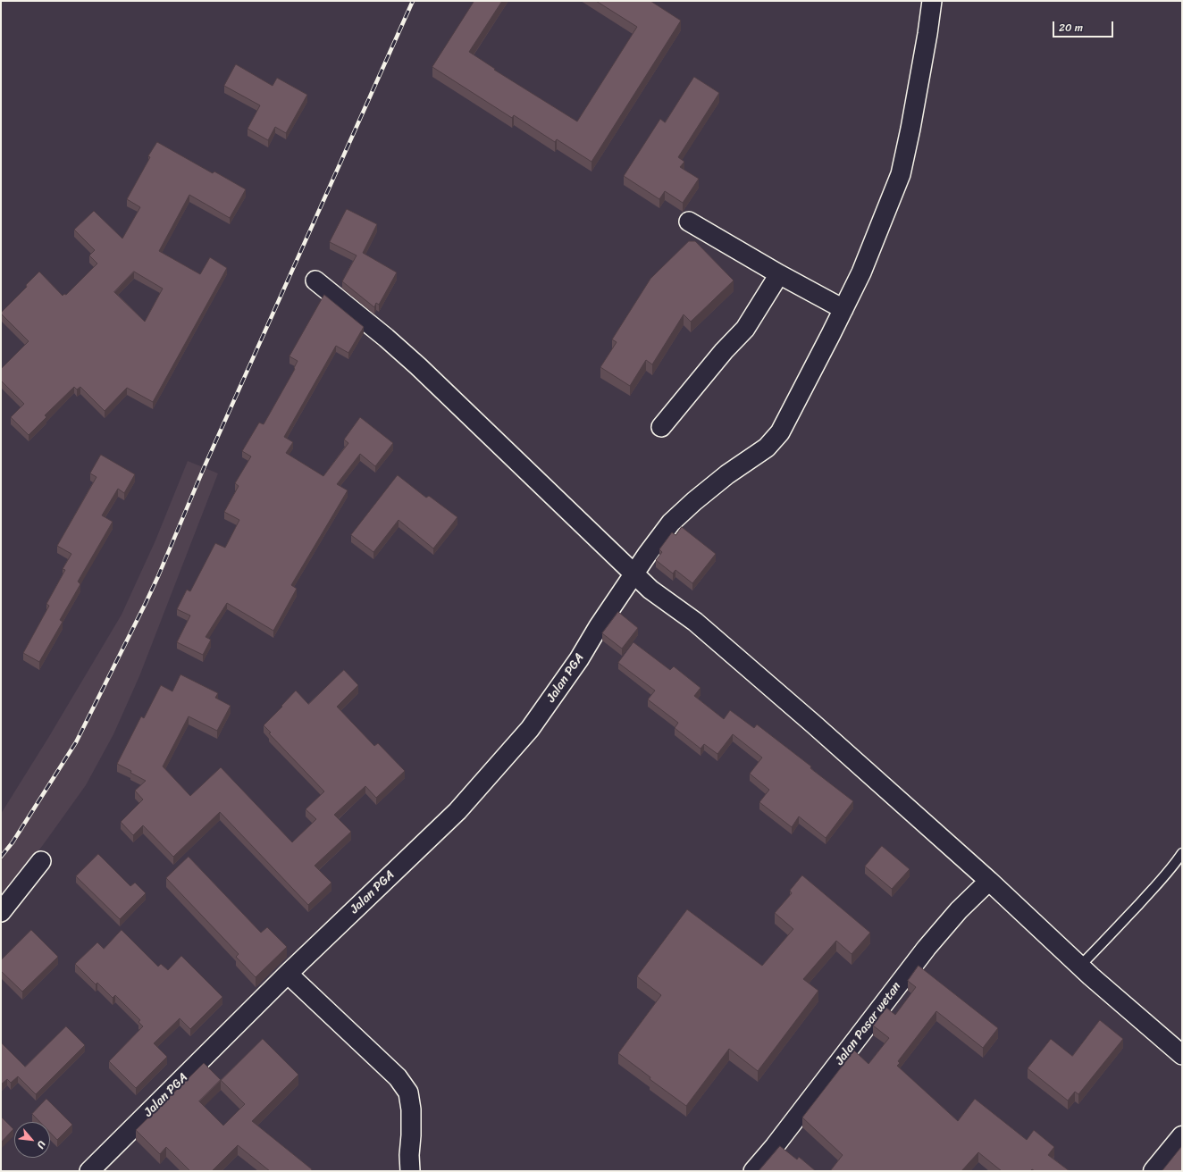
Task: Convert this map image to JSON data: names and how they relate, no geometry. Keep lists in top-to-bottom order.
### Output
{
  "streets": {
    "street": ["Jalan PGA", "Jalan Pasar wetan"]
  },
  "scale_bar": "20 m",
  "north": "bottom right"
}
